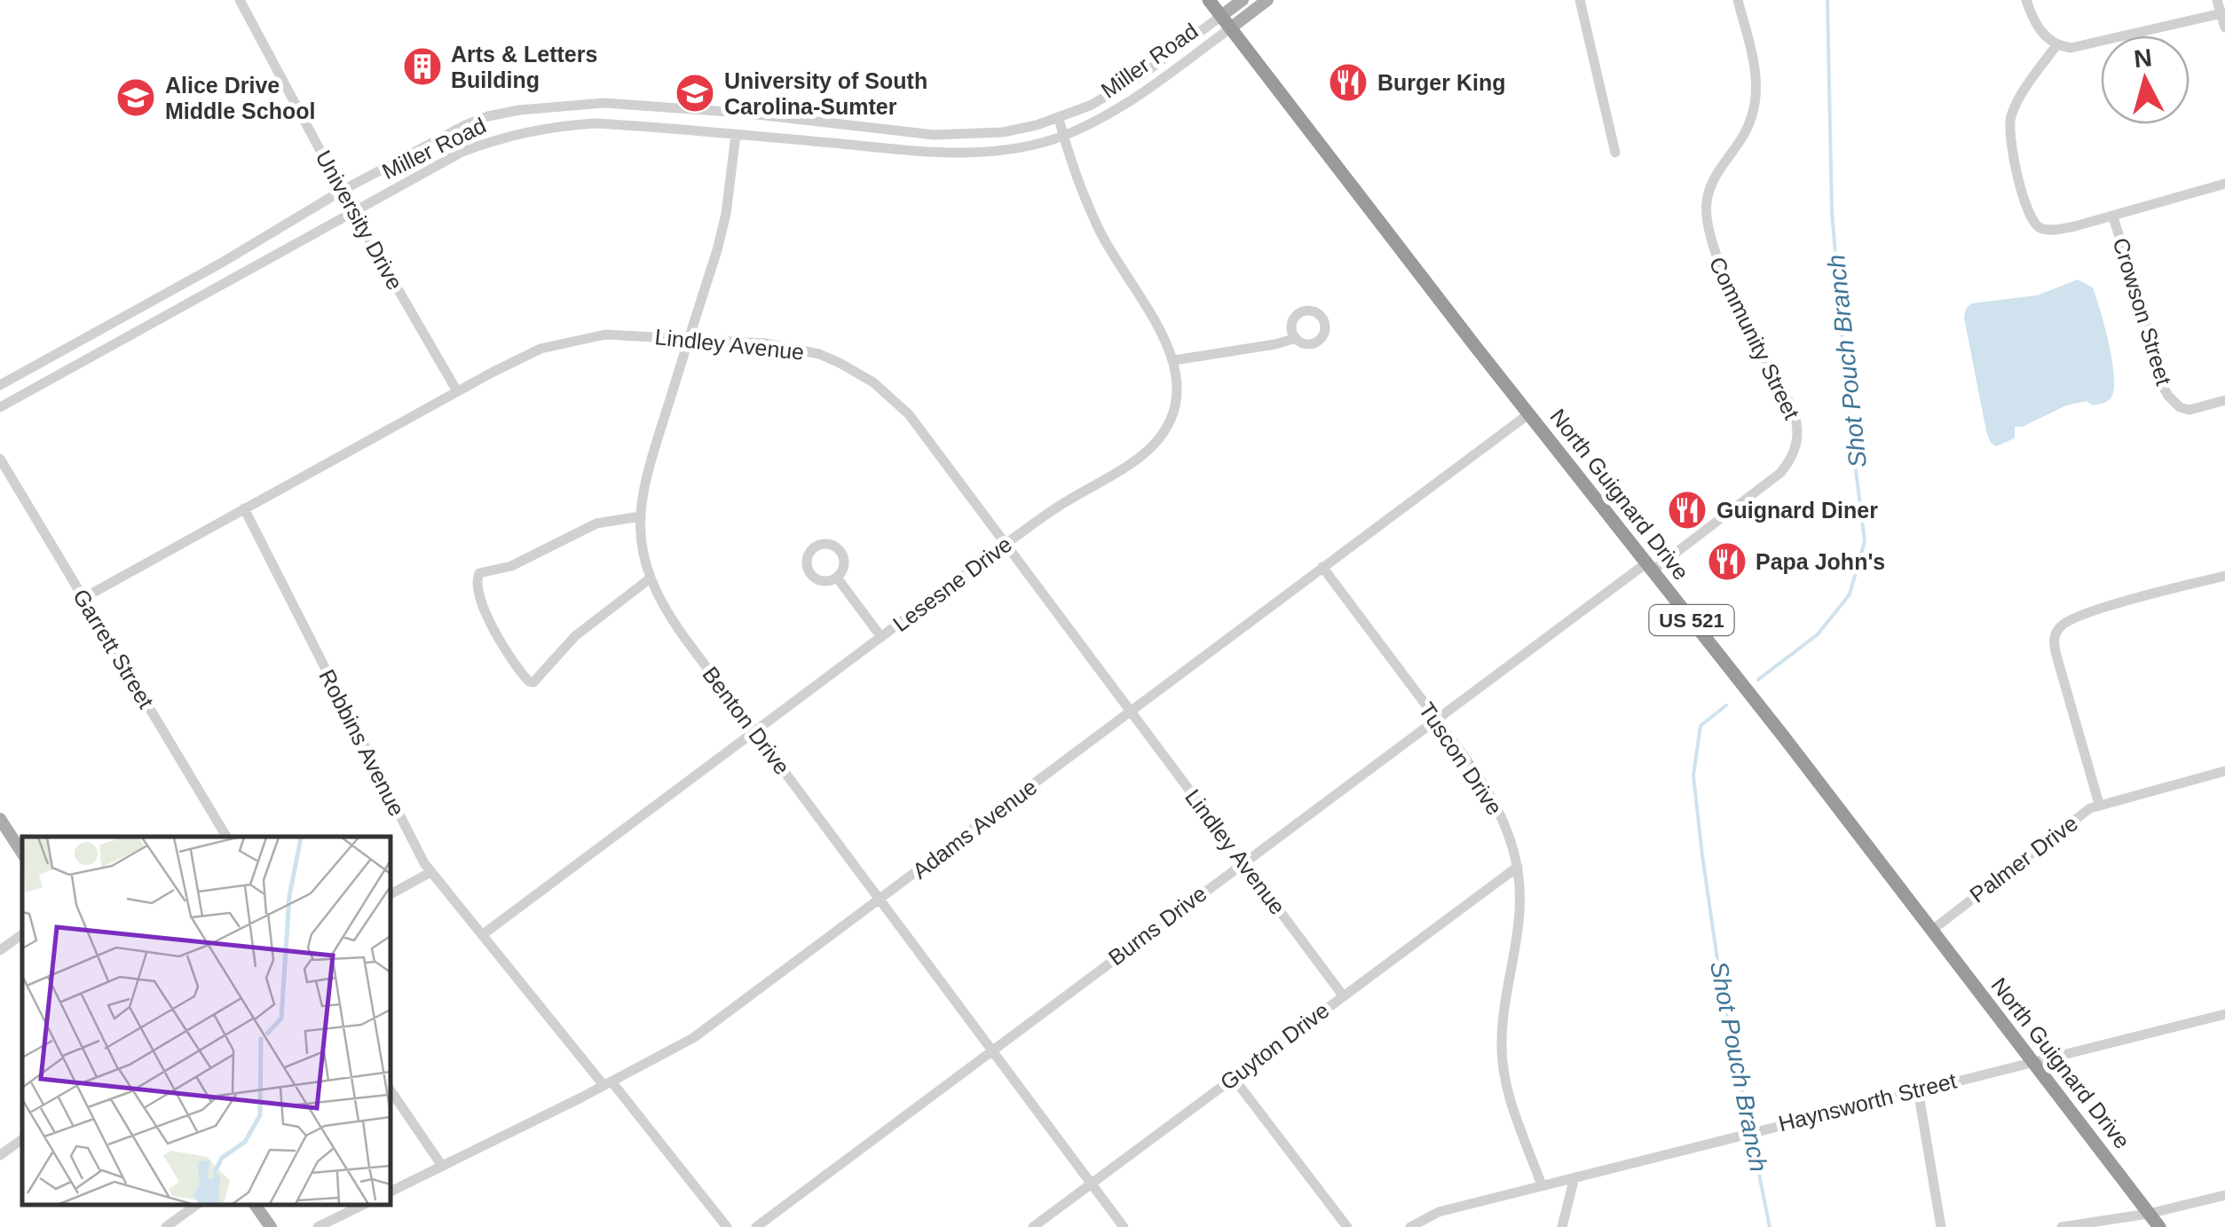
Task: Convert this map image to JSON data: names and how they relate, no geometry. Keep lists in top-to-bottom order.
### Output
{
  "streets": {
    "highway": ["North Guignard Drive", "US 521"],
    "main road": ["Miller Road"],
    "street": [
      "University Drive",
      "Crowson Street",
      "Community Street",
      "Lindley Avenue",
      "Lesesne Drive",
      "Garrett Street",
      "Benton Drive",
      "Robbins Avenue",
      "Tuscon Drive",
      "Adams Avenue",
      "Palmer Drive",
      "Burns Drive",
      "Guyton Drive",
      "Haynsworth Street"
    ]
  },
  "crossings": [
    ["Miller Road", "University Drive"],
    ["Miller Road", "North Guignard Drive"],
    ["Miller Road", "Lesesne Drive"],
    ["Miller Road", "Benton Drive"],
    ["University Drive", "Lindley Avenue"],
    ["Community Street", "North Guignard Drive"],
    ["Community Street", "Burns Drive"],
    ["Lindley Avenue", "Lesesne Drive"],
    ["Lindley Avenue", "Garrett Street"],
    ["Lindley Avenue", "Benton Drive"],
    ["Lindley Avenue", "Robbins Avenue"],
    ["Lindley Avenue", "Adams Avenue"],
    ["Lindley Avenue", "Burns Drive"],
    ["Lindley Avenue", "Guyton Drive"],
    ["North Guignard Drive", "Adams Avenue"],
    ["North Guignard Drive", "Palmer Drive"],
    ["North Guignard Drive", "Burns Drive"],
    ["North Guignard Drive", "Haynsworth Street"],
    ["Lesesne Drive", "Benton Drive"],
    ["Lesesne Drive", "Robbins Avenue"],
    ["Benton Drive", "Adams Avenue"],
    ["Benton Drive", "Burns Drive"],
    ["Benton Drive", "Guyton Drive"],
    ["Robbins Avenue", "Adams Avenue"],
    ["Tuscon Drive", "Adams Avenue"],
    ["Tuscon Drive", "Burns Drive"],
    ["Tuscon Drive", "Guyton Drive"],
    ["Tuscon Drive", "Haynsworth Street"]
  ],
  "water": ["Shot Pouch Branch"],
  "places": {
    "building": ["Arts & Letters Building"],
    "restaurant": ["Burger King", "Guignard Diner", "Papa John's"],
    "school or university": ["University of South Carolina-Sumter", "Alice Drive Middle School"]
  },
  "north": "top"
}
